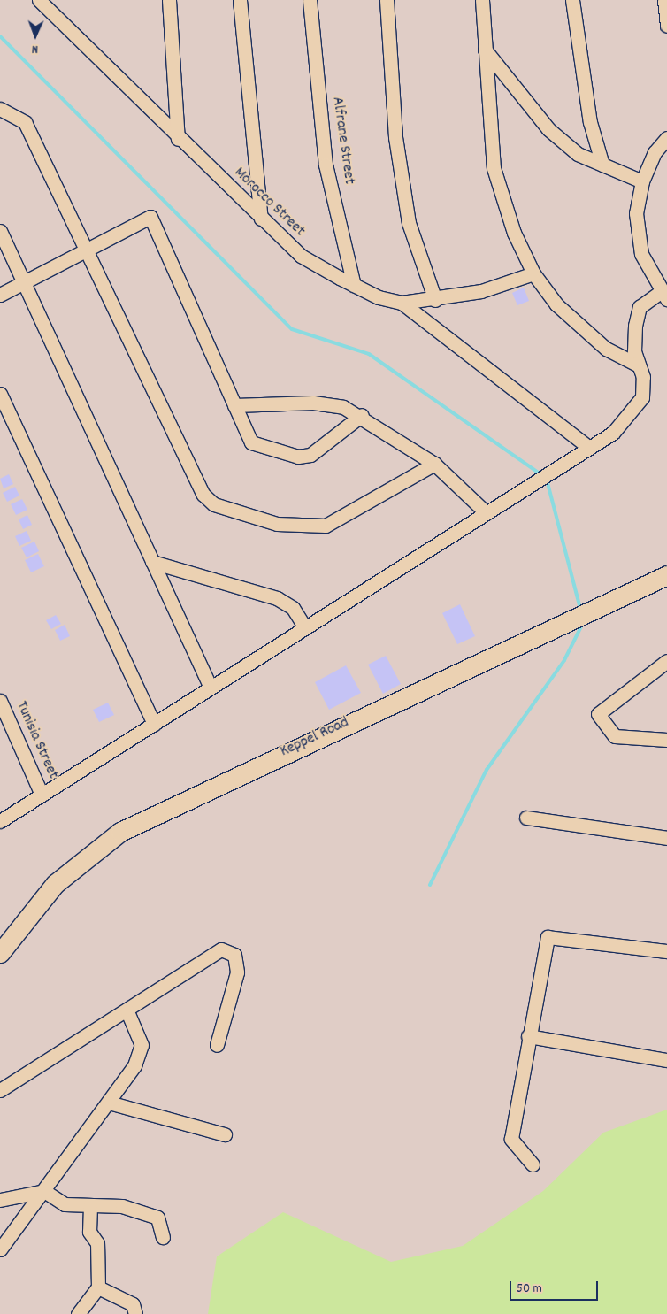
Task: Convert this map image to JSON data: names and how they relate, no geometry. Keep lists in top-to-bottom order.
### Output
{
  "streets": {
    "street": [
      "Alfrane Street",
      "Morocco Street",
      "Keppel Road",
      "Tunisia Street"
    ]
  },
  "crossings": [
    ["Alfrane Street", "Morocco Street"]
  ],
  "scale_bar": "50 m",
  "north": "bottom"
}
